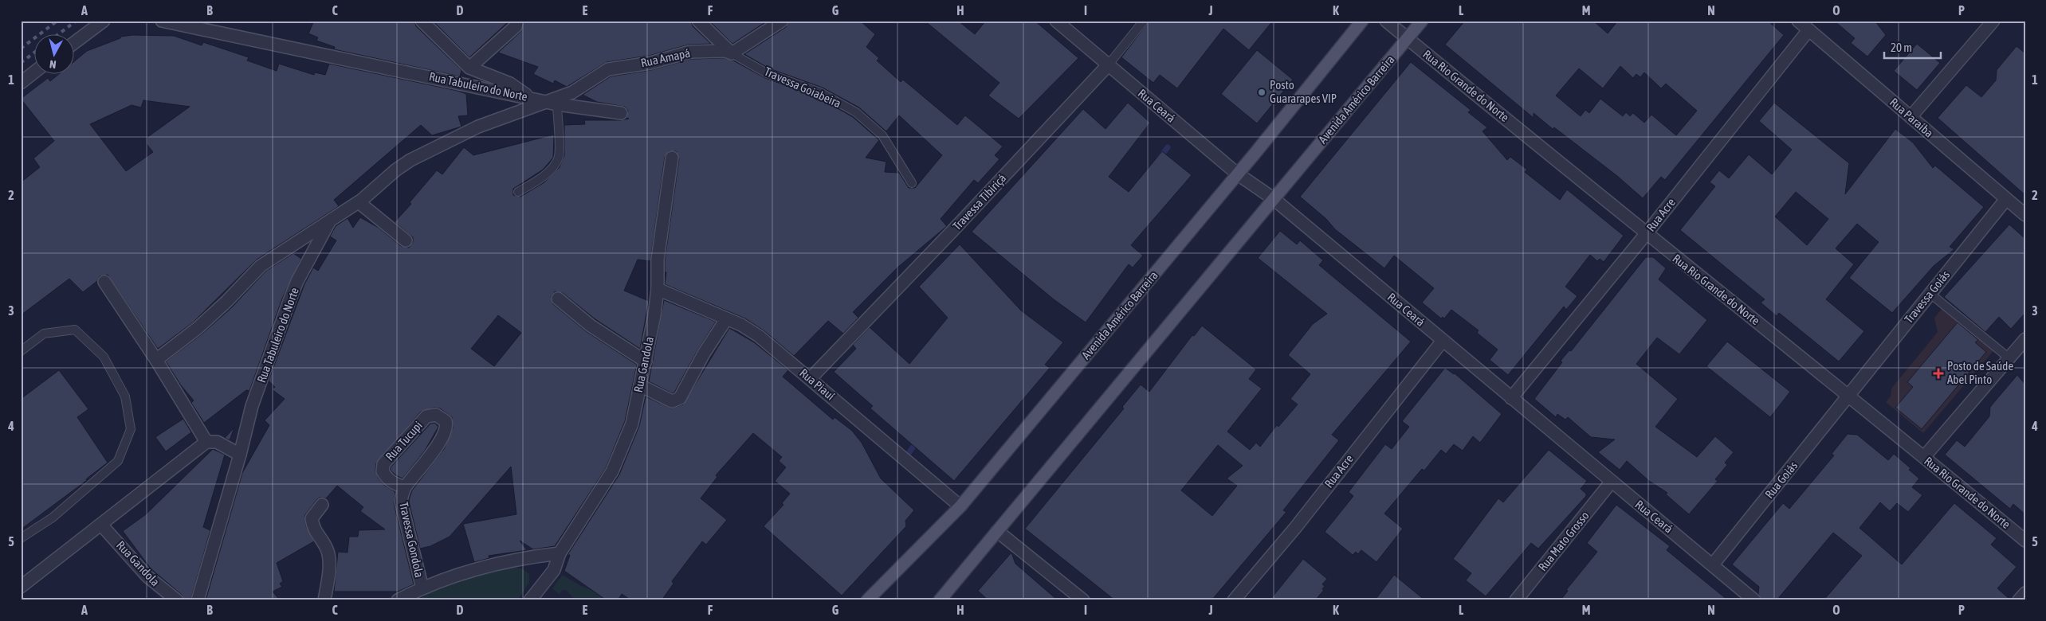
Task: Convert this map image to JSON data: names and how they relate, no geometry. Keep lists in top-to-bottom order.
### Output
{
  "streets": {
    "main road": ["Avenida Américo Barreira"],
    "street": [
      "Rua Amapá",
      "Rua Rio Grande do Norte",
      "Rua Tabuleiro do Norte",
      "Rua Ceará",
      "Rua Paraíba",
      "Travessa Tibiriçá",
      "Rua Acre",
      "Travessa Goiás",
      "Rua Gandola",
      "Rua Piauí",
      "Rua Tucupi",
      "Rua Goiás",
      "Travessa Gondola",
      "Rua Mato Grosso"
    ],
    "lane": ["Travessa Goiabeira"]
  },
  "crossings": [
    ["Rua Amapá", "Rua Tabuleiro do Norte"],
    ["Rua Amapá", "Travessa Goiabeira"],
    ["Rua Rio Grande do Norte", "Avenida Américo Barreira"],
    ["Rua Rio Grande do Norte", "Rua Acre"],
    ["Rua Rio Grande do Norte", "Travessa Goiás"],
    ["Rua Rio Grande do Norte", "Rua Goiás"],
    ["Avenida Américo Barreira", "Rua Ceará"],
    ["Avenida Américo Barreira", "Rua Piauí"],
    ["Rua Ceará", "Travessa Tibiriçá"],
    ["Rua Ceará", "Rua Acre"],
    ["Rua Ceará", "Rua Goiás"],
    ["Rua Ceará", "Rua Mato Grosso"],
    ["Rua Paraíba", "Rua Acre"],
    ["Rua Paraíba", "Travessa Goiás"],
    ["Travessa Tibiriçá", "Rua Piauí"],
    ["Travessa Goiás", "Rua Goiás"],
    ["Rua Gandola", "Rua Piauí"],
    ["Rua Tucupi", "Travessa Gondola"]
  ],
  "places": {
    "other": ["Posto Guararapes VIP"],
    "health": ["Posto de Saúde Abel Pinto"]
  },
  "scale_bar": "20 m",
  "north": "bottom",
  "grid": {
    "columns": [
      "A",
      "B",
      "C",
      "D",
      "E",
      "F",
      "G",
      "H",
      "I",
      "J",
      "K",
      "L",
      "M",
      "N",
      "O",
      "P"
    ],
    "rows": [
      "1",
      "2",
      "3",
      "4",
      "5"
    ]
  }
}
